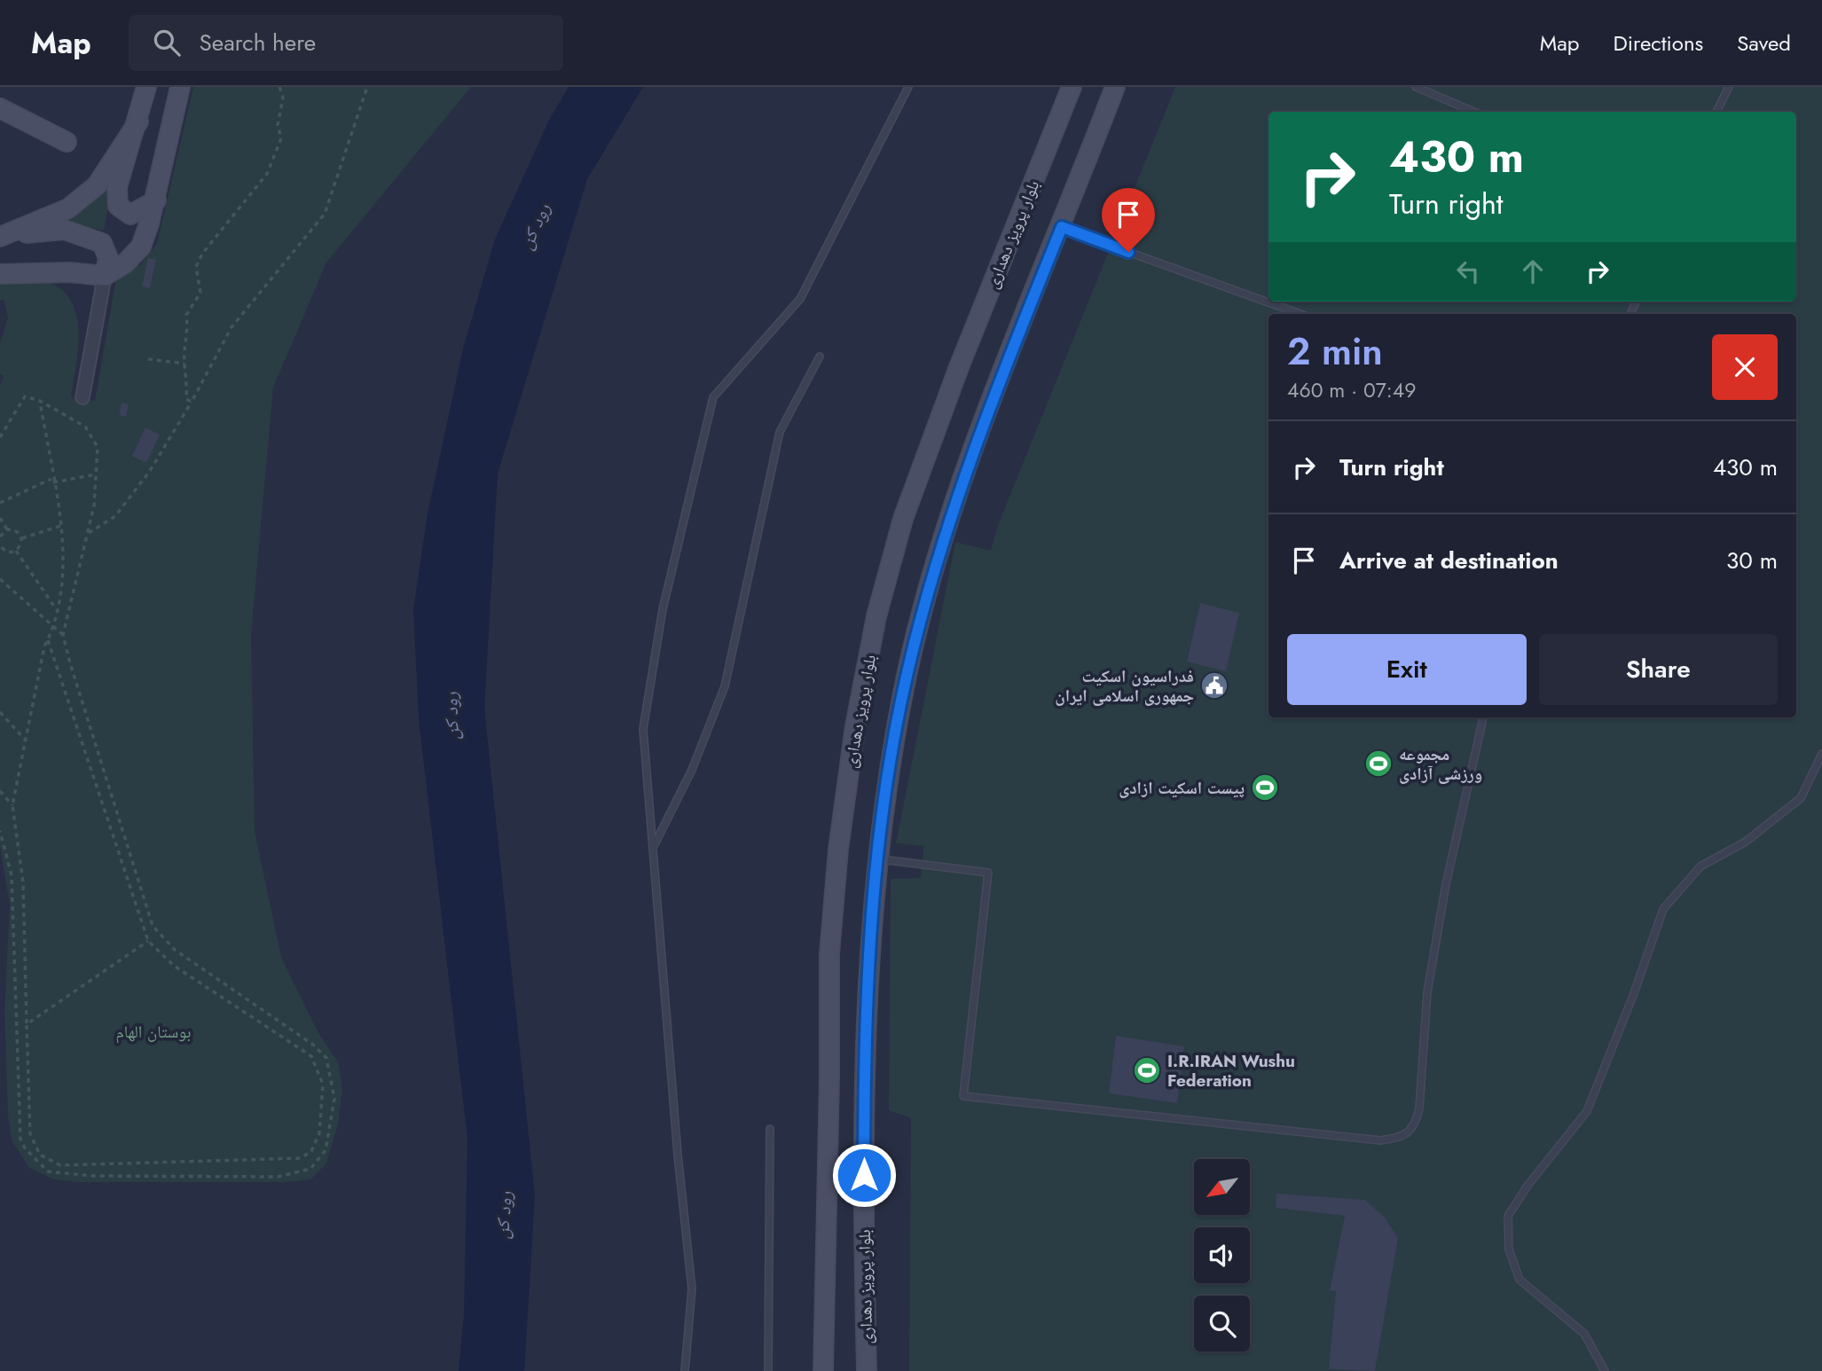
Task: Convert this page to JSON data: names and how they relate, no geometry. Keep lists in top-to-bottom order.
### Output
{
  "streets": {
    "main road": ["بلوار پرویز دهداری"]
  },
  "water": ["رود کن"],
  "parks": ["بوستان الهام"],
  "places": {
    "public building": ["فدراسیون اسکیت جمهوری اسلامی ایران"],
    "sports": ["مجموعه ورزشی آزادی", "پیست اسکیت ازادی", "I.R.IRAN Wushu Federation"]
  },
  "north": "bottom left",
  "page": {
    "header": "Map",
    "search": "Search here",
    "nav": ["Map", "Directions", "Saved"],
    "turn": ["430 m", "Turn right"],
    "heading": ["2 min", "460 m · 07:49"],
    "list": [
      {
        "name": "Turn right",
        "value": "430 m"
      },
      {
        "name": "Arrive at destination",
        "value": "30 m"
      }
    ],
    "buttons": ["Exit", "Share"]
  }
}
